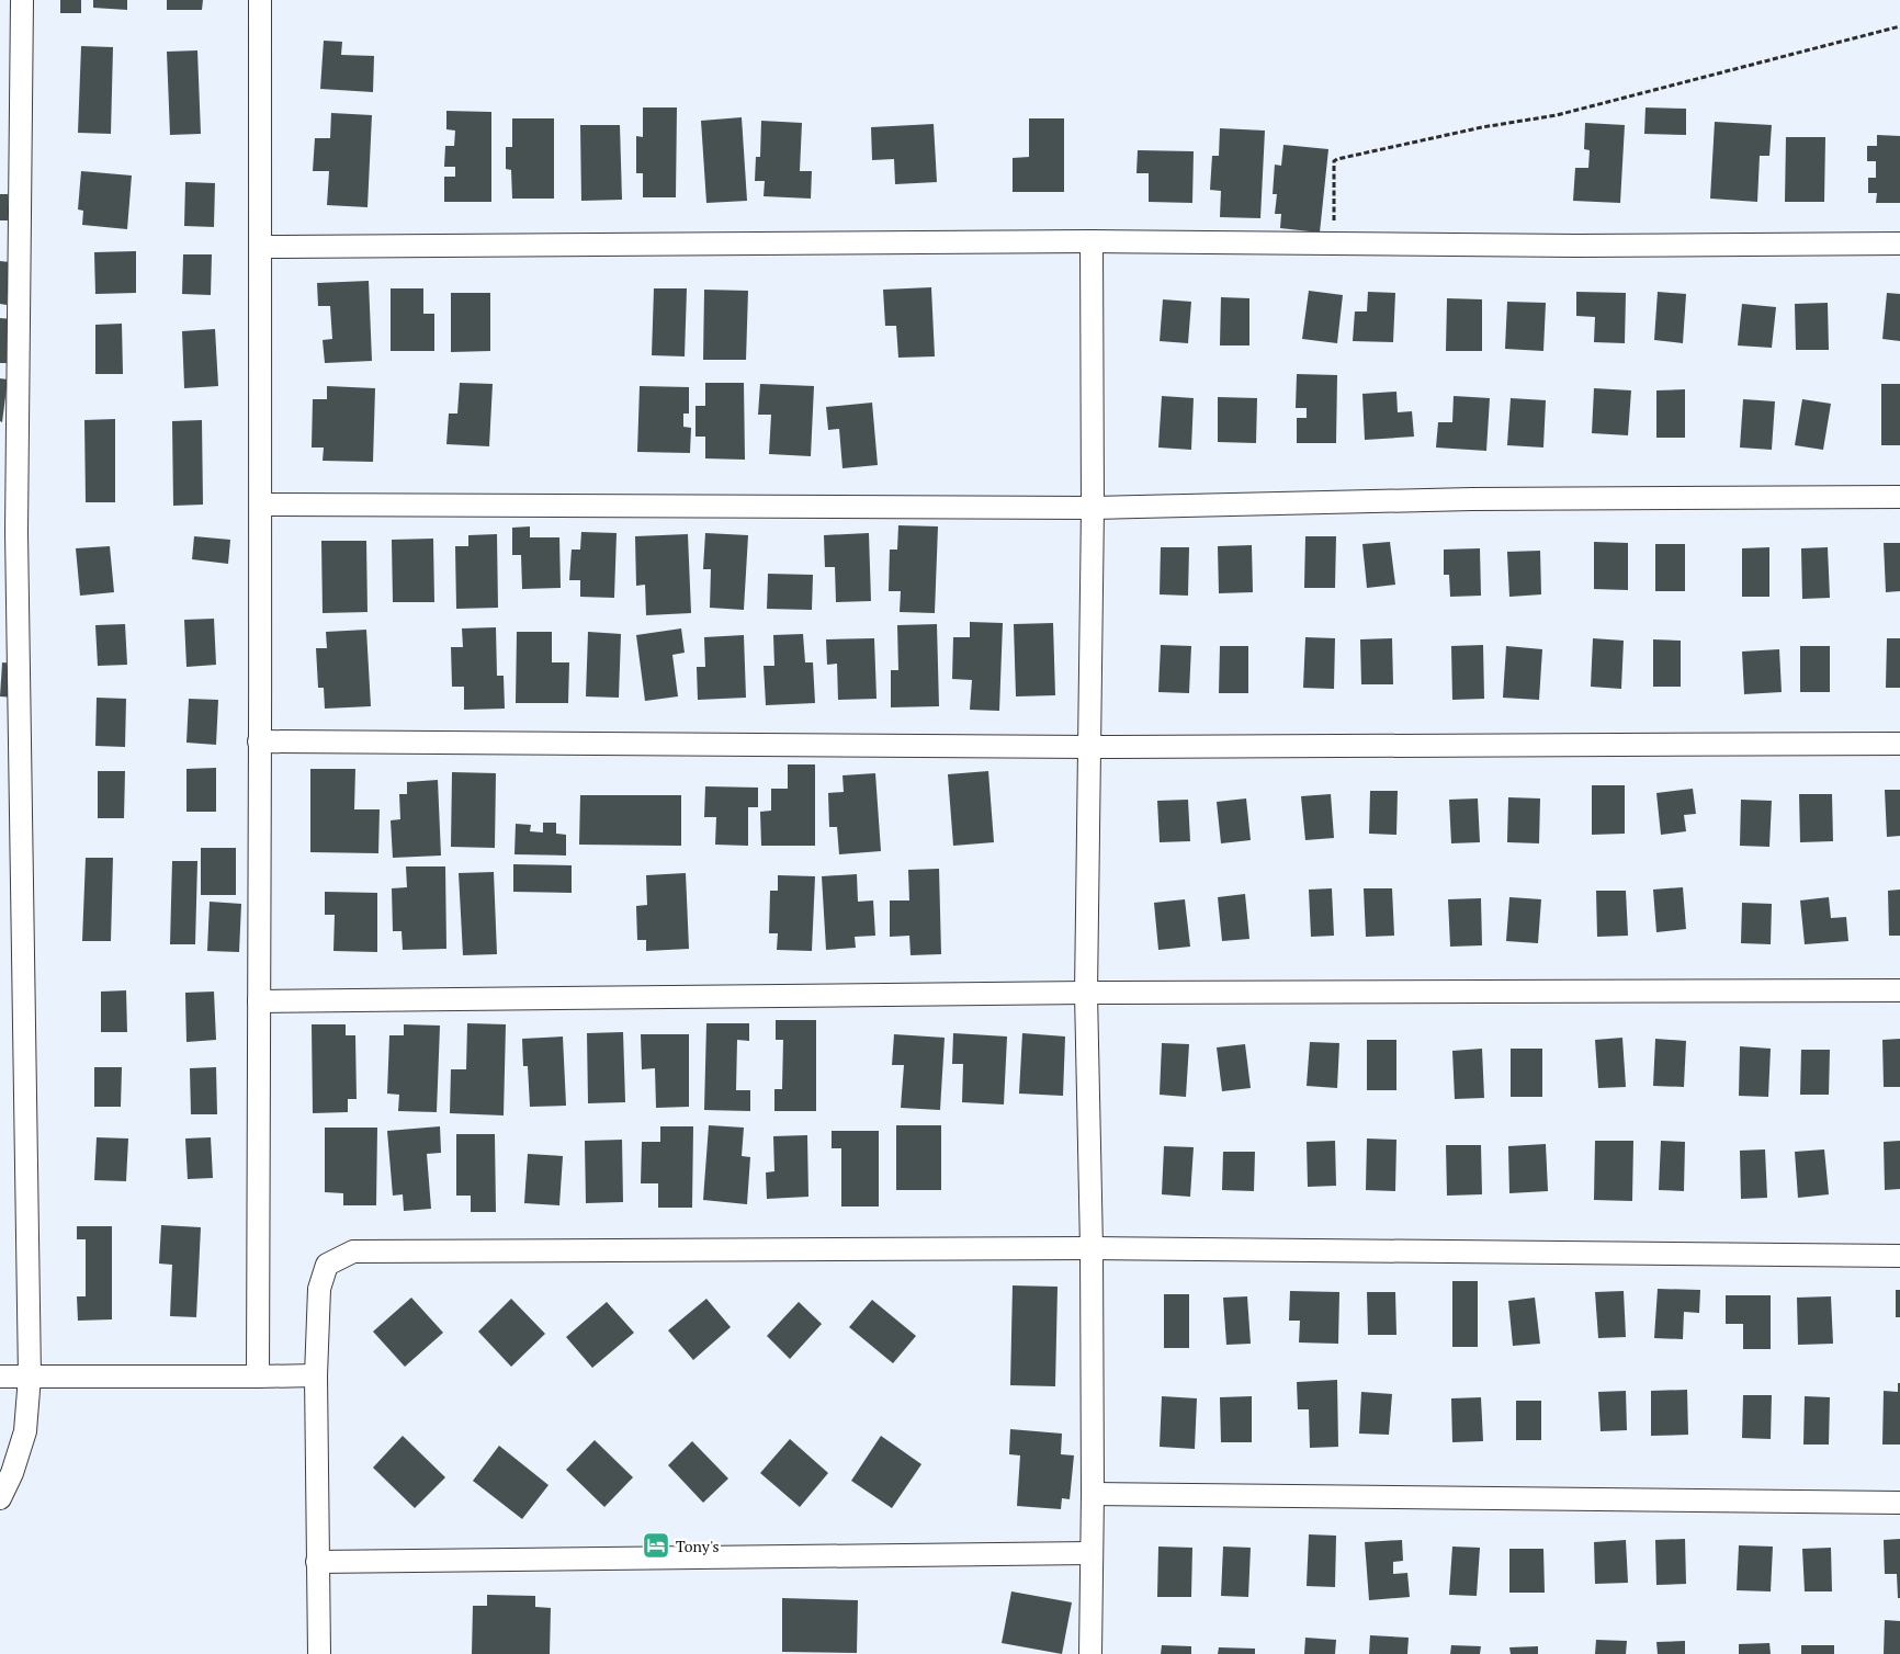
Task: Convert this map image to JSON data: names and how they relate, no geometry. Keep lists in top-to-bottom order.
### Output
{
  "places": {
    "hotel": ["Tony's"]
  }
}
